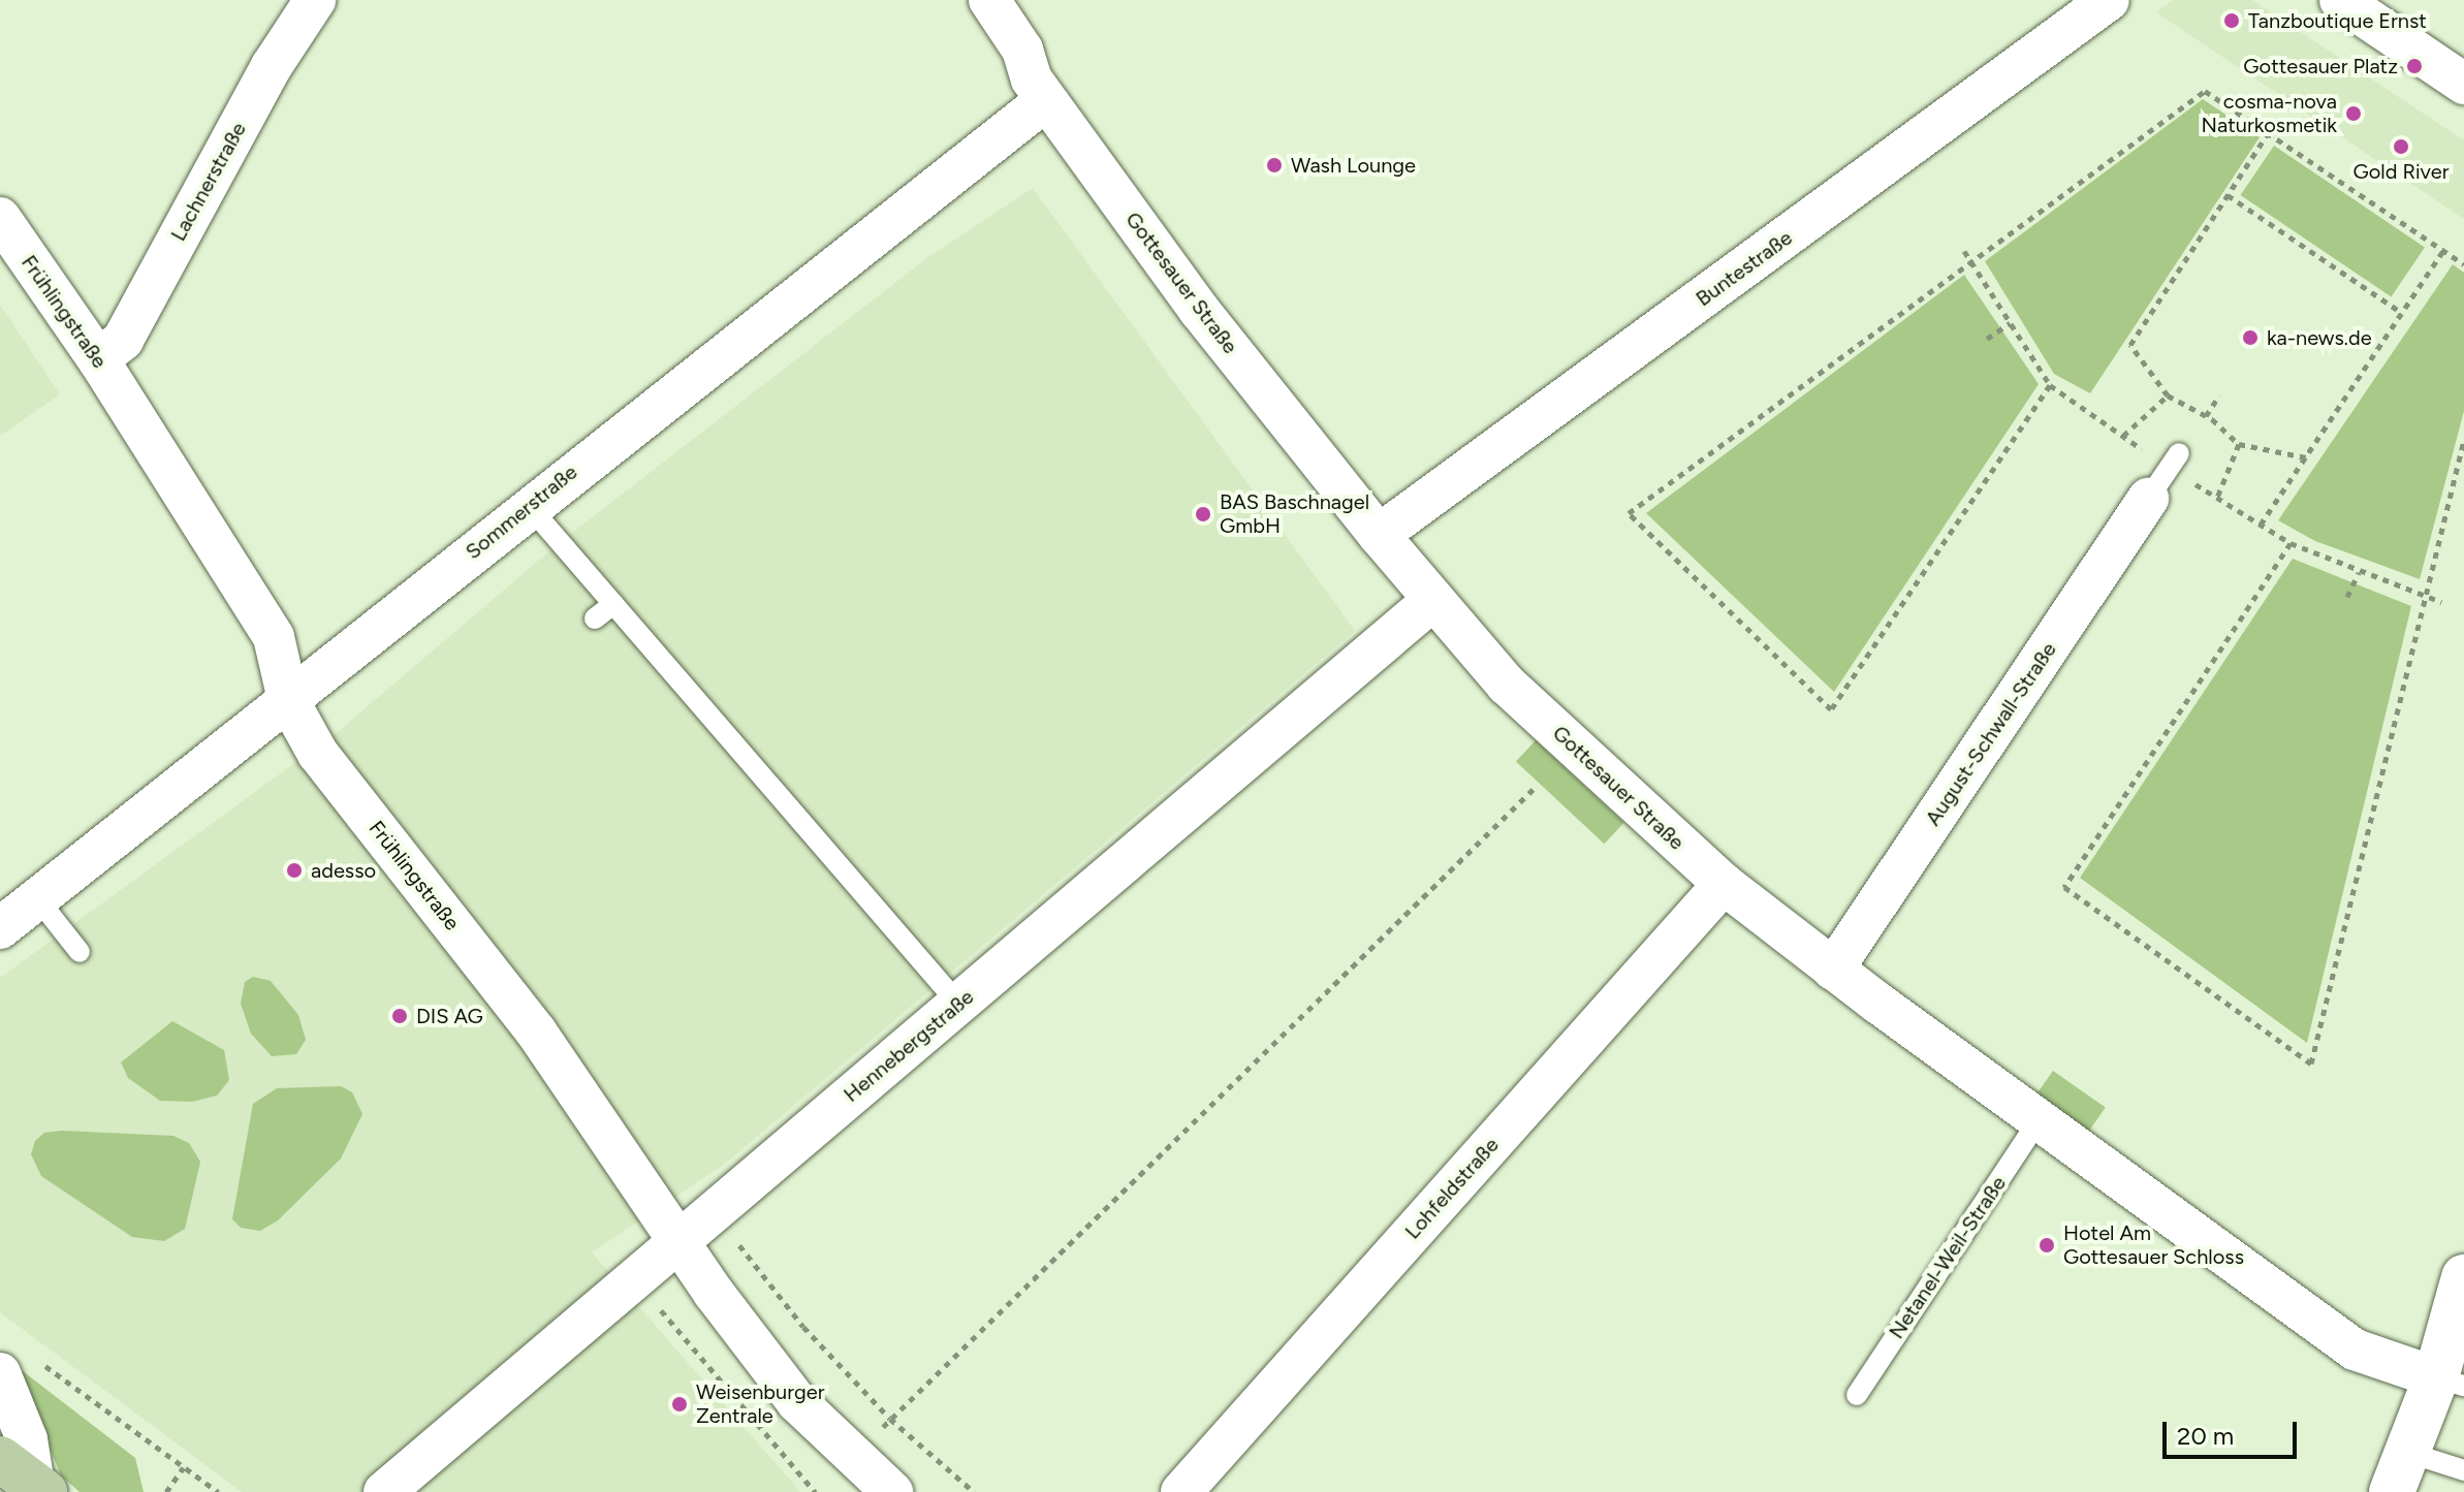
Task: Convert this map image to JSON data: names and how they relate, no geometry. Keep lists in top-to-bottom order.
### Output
{
  "streets": {
    "street": [
      "Lachnerstraße",
      "Buntestraße",
      "Gottesauer Straße",
      "Frühlingstraße",
      "Sommerstraße",
      "August-Schwall-Straße",
      "Hennebergstraße",
      "Lohfeldstraße"
    ],
    "lane": ["Netanel-Weil-Straße"]
  },
  "crossings": [
    ["Lachnerstraße", "Frühlingstraße"],
    ["Buntestraße", "Gottesauer Straße"],
    ["Gottesauer Straße", "Sommerstraße"],
    ["Gottesauer Straße", "August-Schwall-Straße"],
    ["Gottesauer Straße", "Hennebergstraße"],
    ["Gottesauer Straße", "Lohfeldstraße"],
    ["Gottesauer Straße", "Netanel-Weil-Straße"],
    ["Frühlingstraße", "Sommerstraße"],
    ["Frühlingstraße", "Hennebergstraße"]
  ],
  "places": [
    "Tanzboutique Ernst",
    "Gottesauer Platz",
    "cosma-nova Naturkosmetik",
    "Gold River",
    "Wash Lounge",
    "ka-news.de",
    "BAS Baschnagel GmbH",
    "adesso",
    "DIS AG",
    "Hotel Am Gottesauer Schloss",
    "Weisenburger Zentrale"
  ],
  "scale_bar": "20 m"
}
